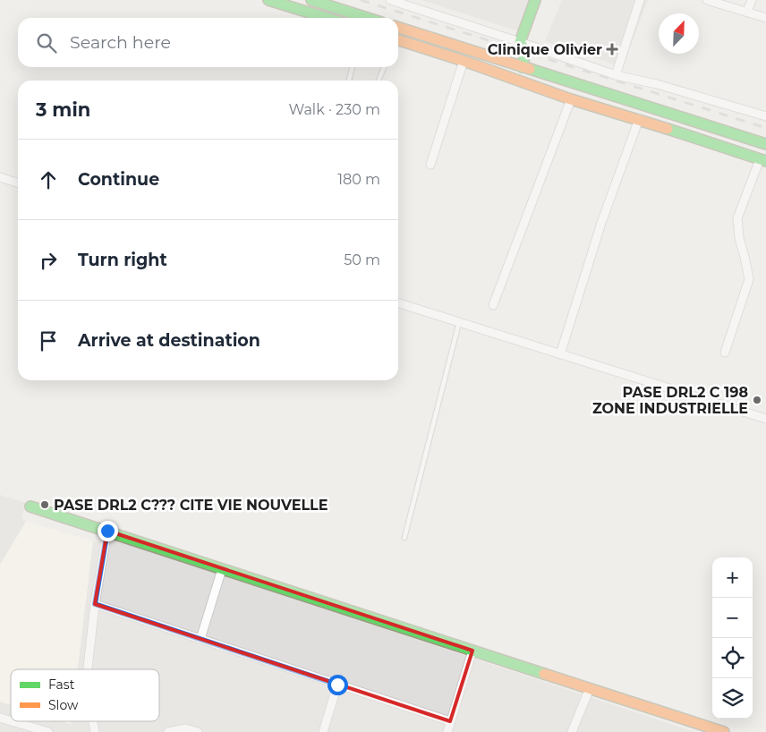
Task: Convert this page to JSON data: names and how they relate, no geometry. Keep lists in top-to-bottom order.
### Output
{
  "places": {
    "health": ["Clinique Olivier"],
    "other": ["PASE DRL2 C 198 ZONE INDUSTRIELLE", "PASE DRL2 C??? CITE VIE NOUVELLE"]
  },
  "legend": ["Fast", "Slow"],
  "north": "top right",
  "page": {
    "search": "Search here",
    "heading": ["3 min", "Walk · 230 m"],
    "list": [
      ["Continue", "180 m"],
      ["Turn right", "50 m"],
      "Arrive at destination"
    ],
    "map_buttons": ["+", "−"]
  }
}
